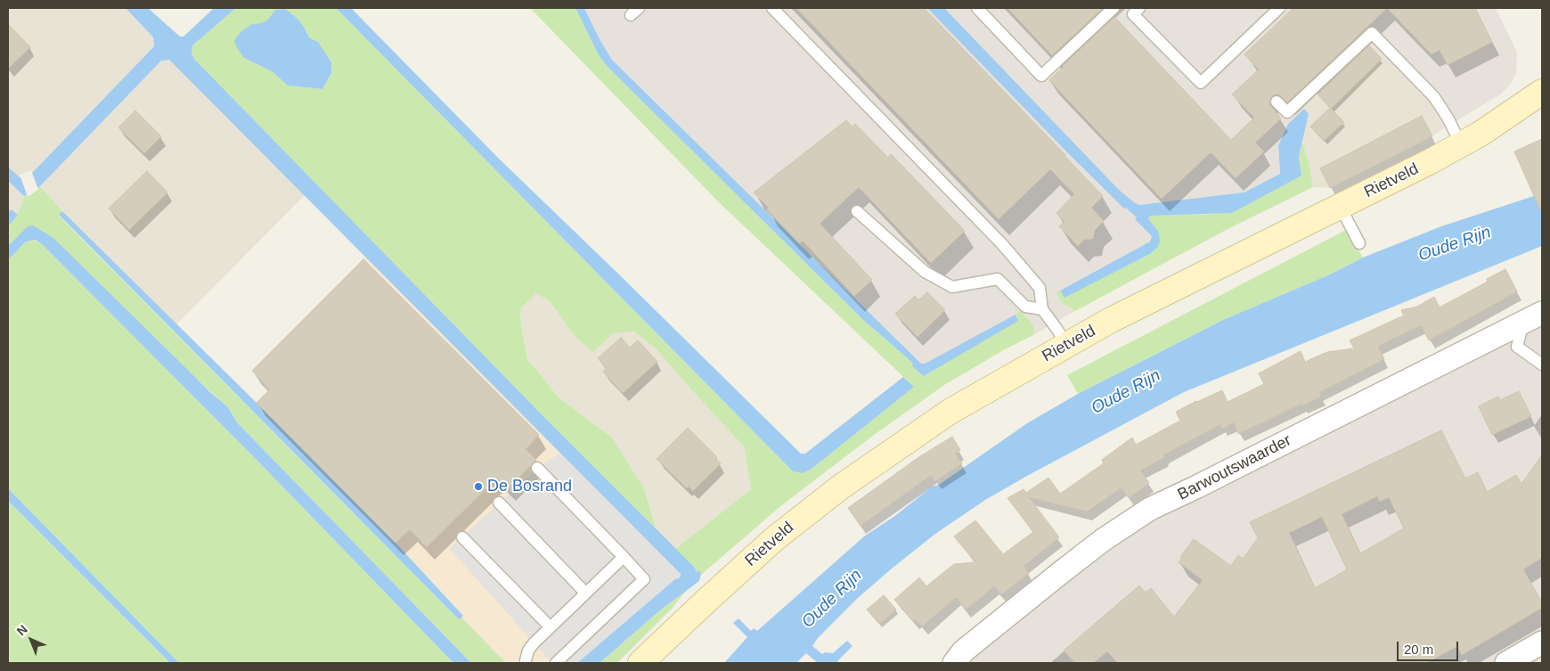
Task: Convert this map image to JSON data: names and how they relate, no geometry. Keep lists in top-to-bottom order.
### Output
{
  "streets": {
    "main road": ["Rietveld"],
    "street": ["Barwoutswaarder"]
  },
  "water": ["Oude Rijn"],
  "places": ["De Bosrand"],
  "scale_bar": "20 m",
  "north": "top left"
}
